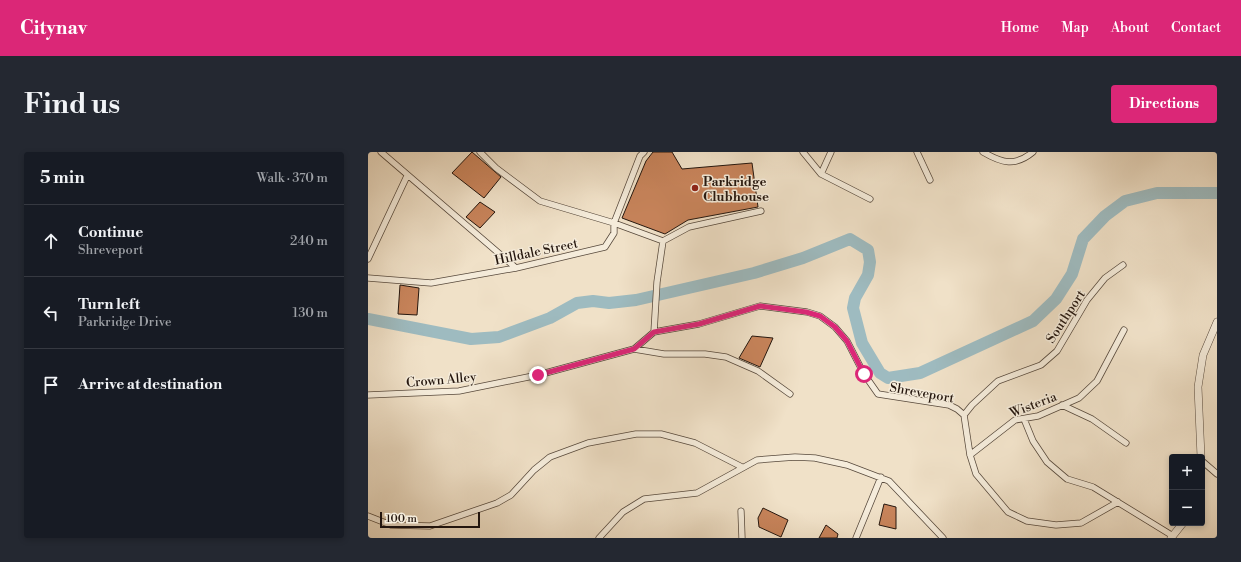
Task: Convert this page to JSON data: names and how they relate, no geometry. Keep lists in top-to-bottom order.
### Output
{
  "streets": {
    "street": [
      "Hilldale Street",
      "Southport",
      "Crown Alley",
      "Shreveport",
      "Wisteria"
    ]
  },
  "crossings": [
    ["Southport", "Shreveport"]
  ],
  "places": ["Parkridge Clubhouse"],
  "scale_bar": "100 m",
  "page": {
    "header": "Citynav",
    "nav": [
      "Home",
      "Map",
      "About",
      "Contact"
    ],
    "buttons": "Directions",
    "title": "Find us",
    "heading": ["5 min", "Walk · 370 m"],
    "list": [
      ["Continue", "Shreveport", "240 m"],
      ["Turn left", "Parkridge Drive", "130 m"],
      "Arrive at destination"
    ],
    "map_buttons": ["+", "−"],
    "scale": "100 m"
  }
}
